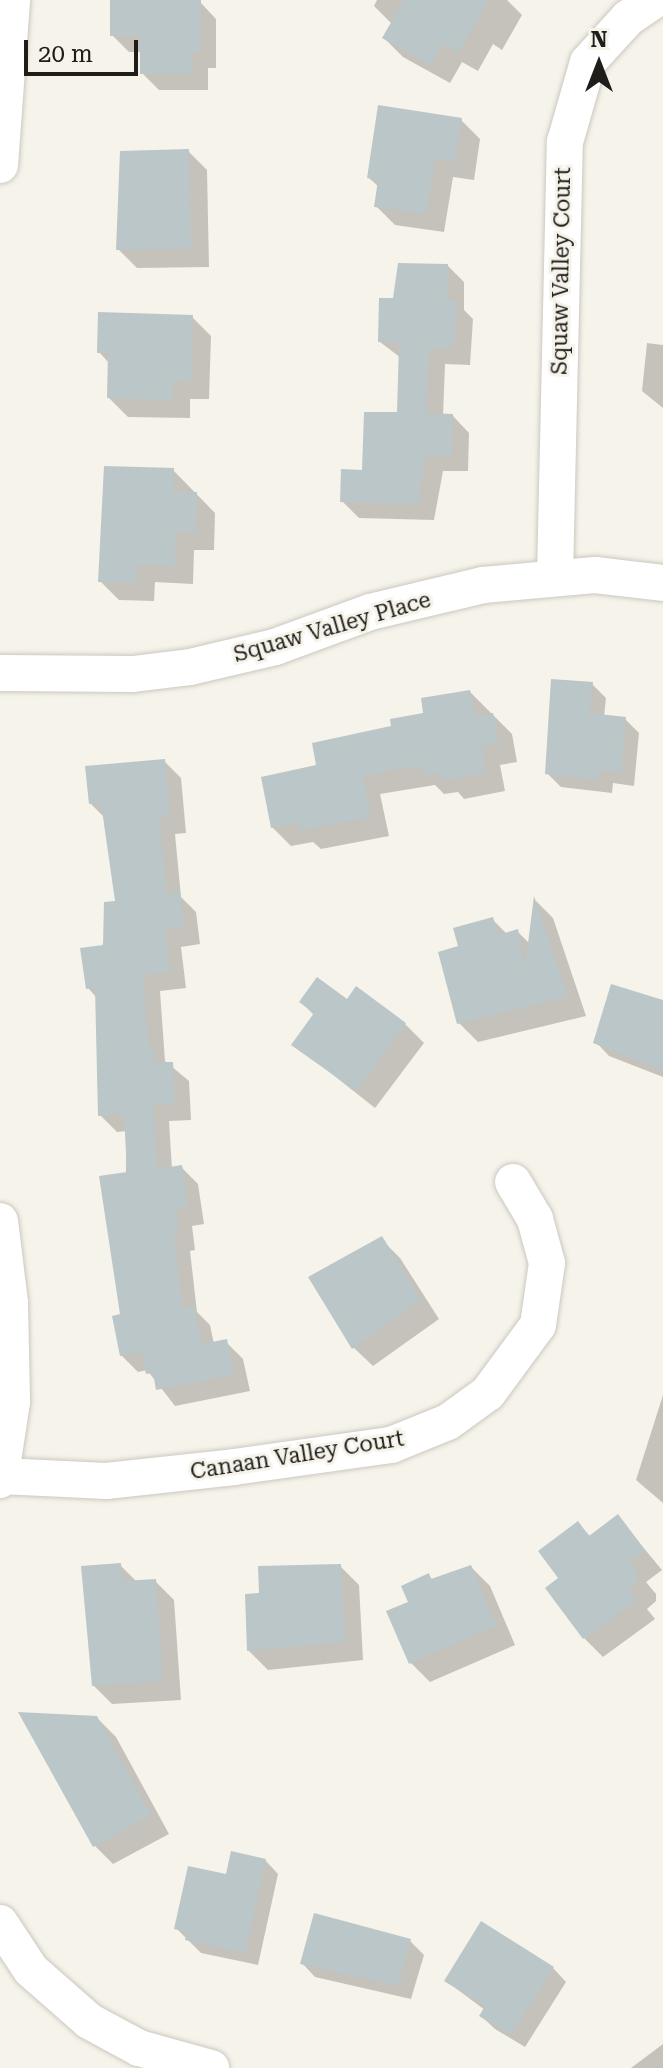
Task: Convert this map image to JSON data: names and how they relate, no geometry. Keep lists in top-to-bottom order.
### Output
{
  "streets": {
    "street": ["Squaw Valley Court", "Squaw Valley Place", "Canaan Valley Court"]
  },
  "crossings": [
    ["Squaw Valley Court", "Squaw Valley Place"]
  ],
  "scale_bar": "20 m",
  "north": "top"
}
